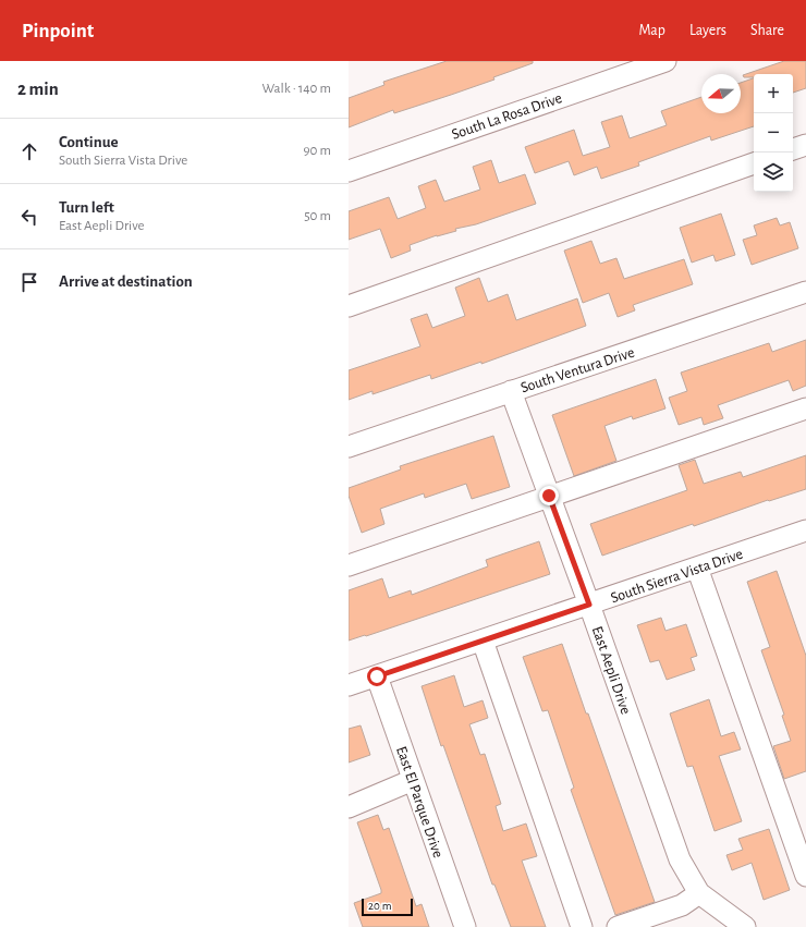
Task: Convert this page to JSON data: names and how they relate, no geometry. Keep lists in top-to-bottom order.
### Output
{
  "streets": {
    "street": [
      "South La Rosa Drive",
      "South Ventura Drive",
      "South Sierra Vista Drive",
      "East Aepli Drive",
      "East El Parque Drive"
    ]
  },
  "crossings": [
    ["South Ventura Drive", "East Aepli Drive"],
    ["South Sierra Vista Drive", "East Aepli Drive"],
    ["South Sierra Vista Drive", "East El Parque Drive"]
  ],
  "scale_bar": "20 m",
  "north": "left",
  "page": {
    "header": "Pinpoint",
    "nav": ["Map", "Layers", "Share"],
    "heading": ["2 min", "Walk · 140 m"],
    "map_buttons": ["+", "−"],
    "list": [
      ["Continue", "South Sierra Vista Drive", "90 m"],
      ["Turn left", "East Aepli Drive", "50 m"],
      "Arrive at destination"
    ],
    "scale": "20 m"
  }
}
